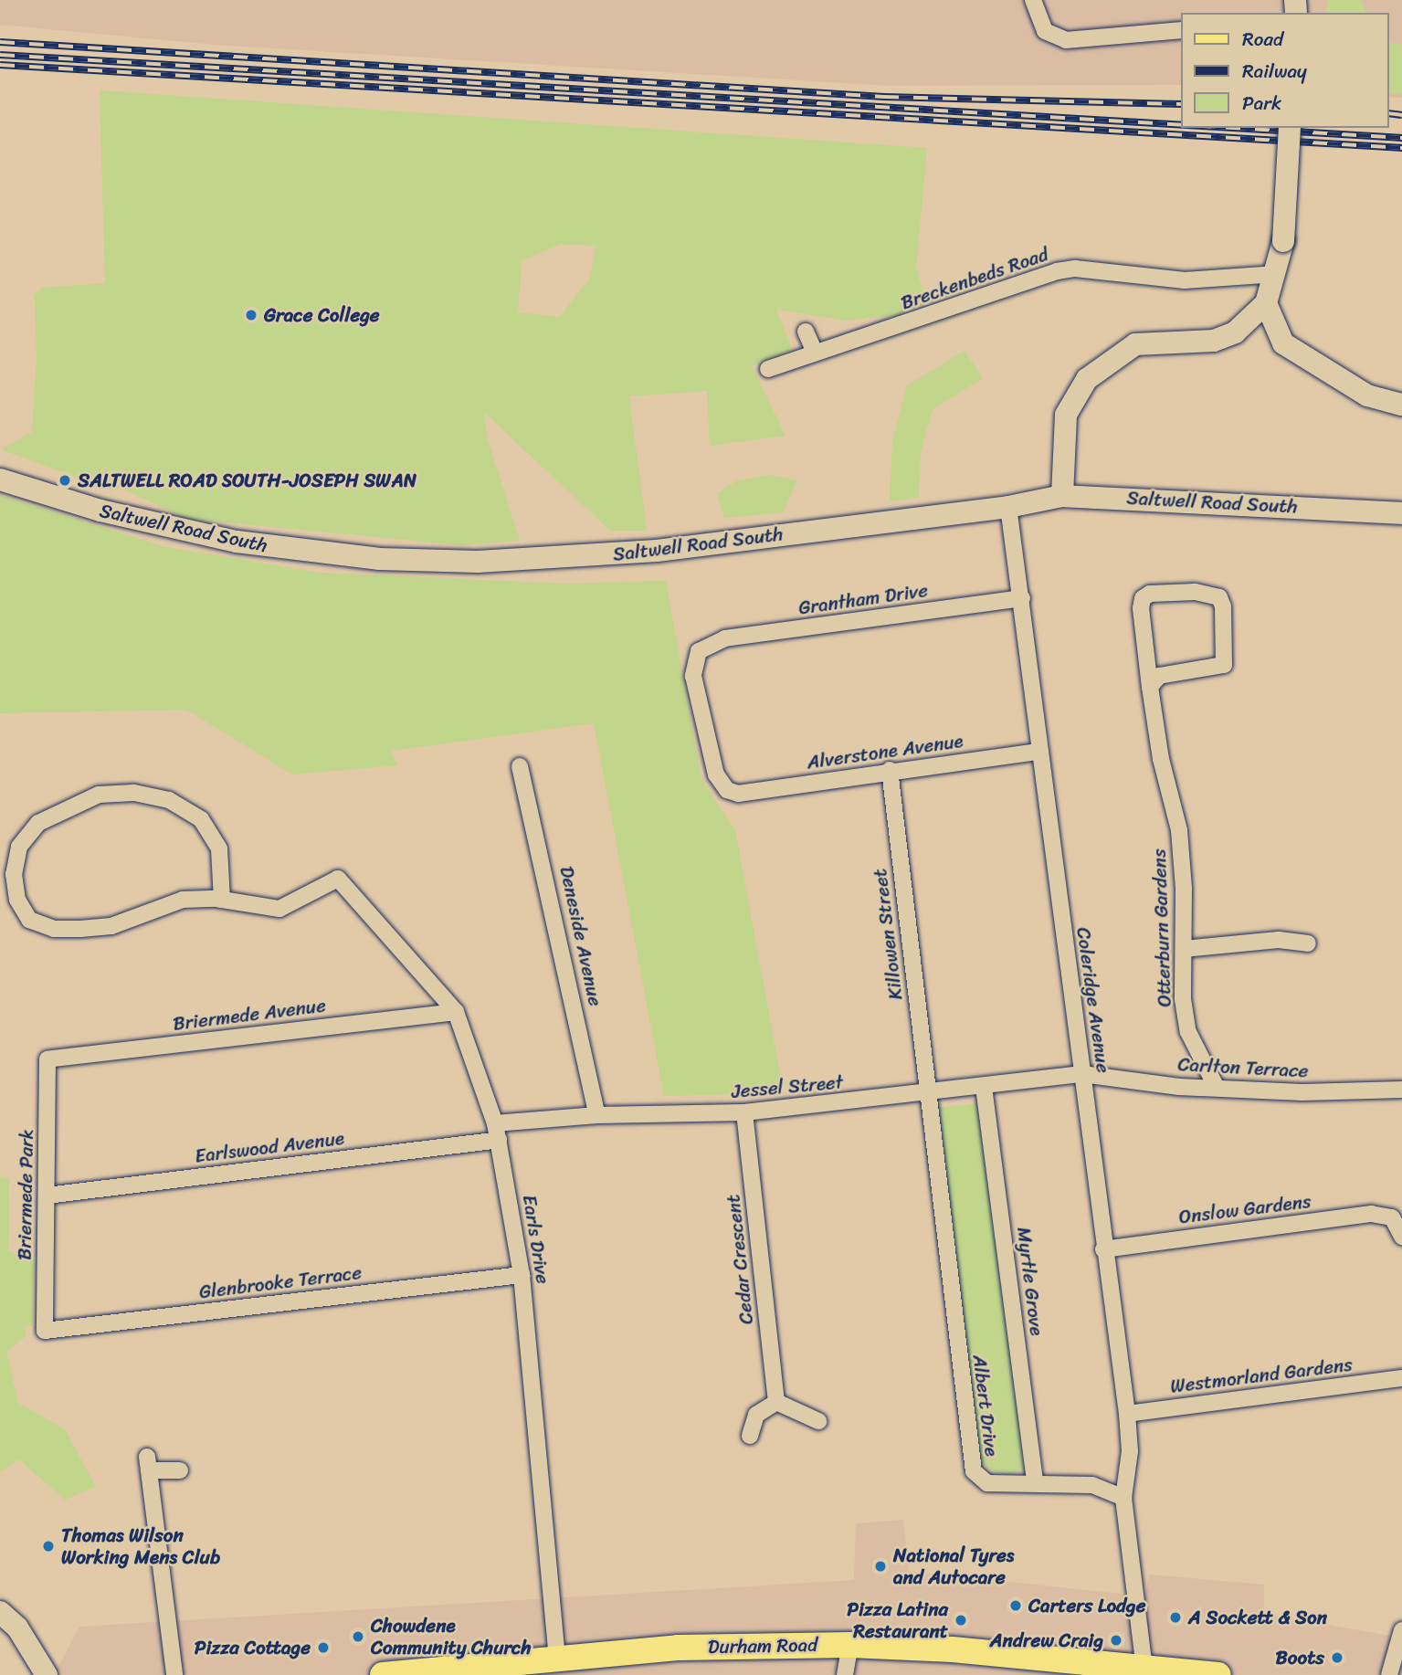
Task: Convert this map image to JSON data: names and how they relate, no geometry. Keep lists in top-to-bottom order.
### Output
{
  "streets": {
    "main road": ["Durham Road"],
    "street": [
      "Breckenbeds Road",
      "Saltwell Road South",
      "Grantham Drive",
      "Alverstone Avenue",
      "Otterburn Gardens",
      "Killowen Street",
      "Deneside Avenue",
      "Coleridge Avenue",
      "Briermede Avenue",
      "Carlton Terrace",
      "Jessel Street",
      "Earlswood Avenue",
      "Briermede Park",
      "Onslow Gardens",
      "Earls Drive",
      "Cedar Crescent",
      "Myrtle Grove",
      "Glenbrooke Terrace",
      "Westmorland Gardens",
      "Albert Drive"
    ]
  },
  "crossings": [
    ["Saltwell Road South", "Coleridge Avenue"],
    ["Grantham Drive", "Alverstone Avenue"],
    ["Grantham Drive", "Coleridge Avenue"],
    ["Alverstone Avenue", "Killowen Street"],
    ["Alverstone Avenue", "Coleridge Avenue"],
    ["Otterburn Gardens", "Carlton Terrace"],
    ["Killowen Street", "Jessel Street"],
    ["Killowen Street", "Albert Drive"],
    ["Deneside Avenue", "Jessel Street"],
    ["Coleridge Avenue", "Carlton Terrace"],
    ["Coleridge Avenue", "Jessel Street"],
    ["Coleridge Avenue", "Onslow Gardens"],
    ["Coleridge Avenue", "Westmorland Gardens"],
    ["Coleridge Avenue", "Albert Drive"],
    ["Briermede Avenue", "Briermede Park"],
    ["Briermede Avenue", "Earls Drive"],
    ["Carlton Terrace", "Jessel Street"],
    ["Jessel Street", "Earlswood Avenue"],
    ["Jessel Street", "Earls Drive"],
    ["Jessel Street", "Cedar Crescent"],
    ["Jessel Street", "Myrtle Grove"],
    ["Jessel Street", "Albert Drive"],
    ["Earlswood Avenue", "Briermede Park"],
    ["Earlswood Avenue", "Earls Drive"],
    ["Briermede Park", "Glenbrooke Terrace"],
    ["Earls Drive", "Glenbrooke Terrace"],
    ["Earls Drive", "Durham Road"],
    ["Myrtle Grove", "Albert Drive"]
  ],
  "places": [
    "Grace College",
    "SALTWELL ROAD SOUTH-JOSEPH SWAN",
    "Thomas Wilson Working Mens Club",
    "National Tyres and Autocare",
    "Carters Lodge",
    "A Sockett & Son",
    "Pizza Latina Restaurant",
    "Chowdene Community Church",
    "Andrew Craig",
    "Pizza Cottage",
    "Boots"
  ],
  "legend": ["Road", "Railway", "Park"]
}
